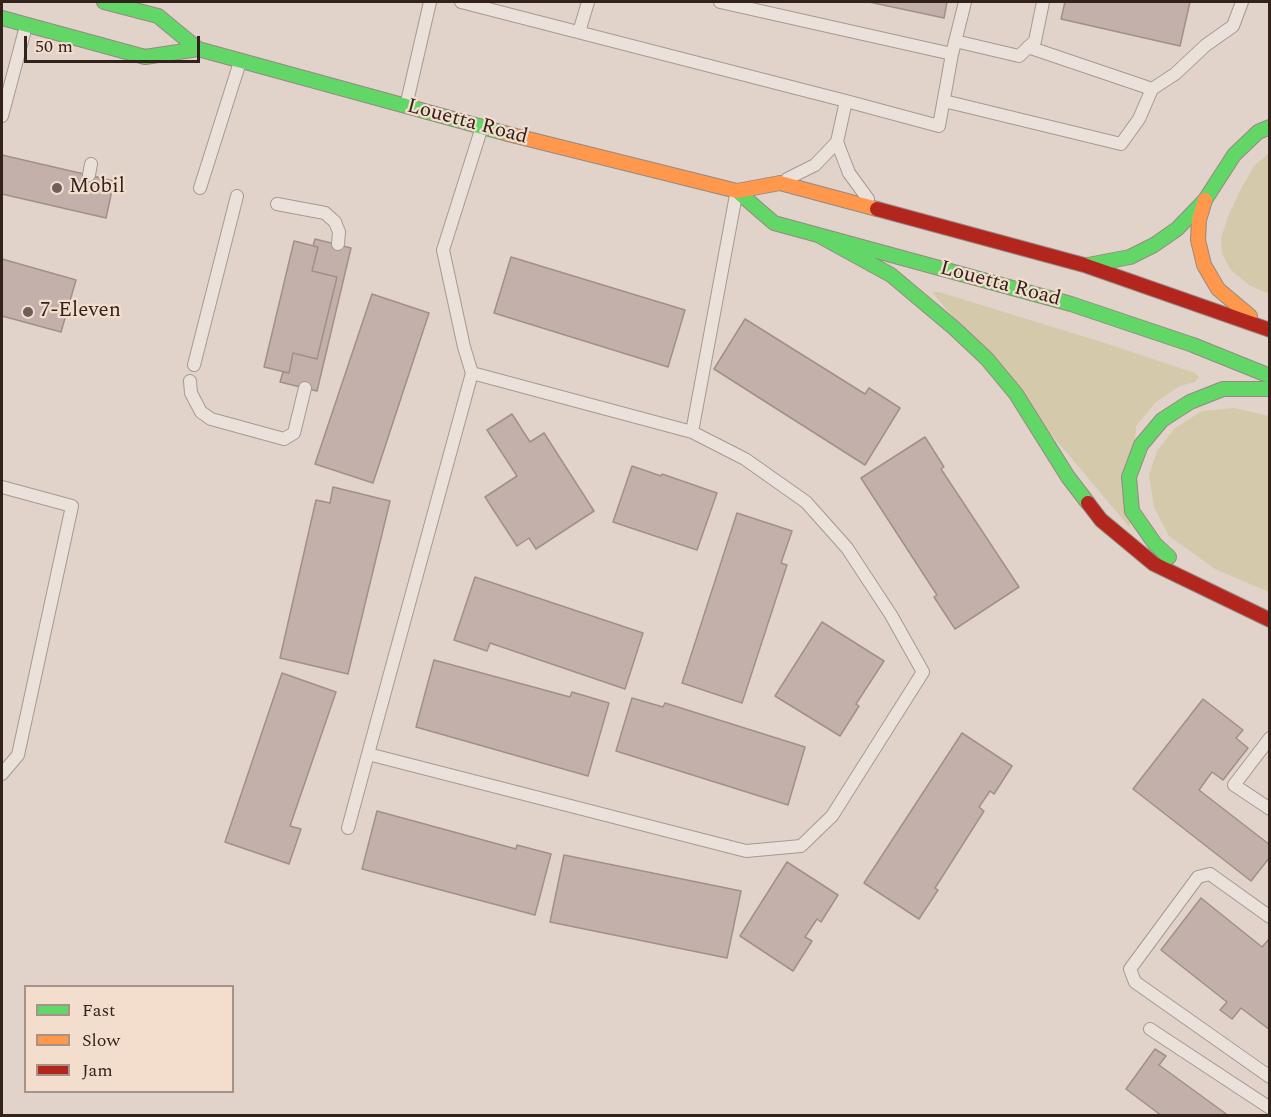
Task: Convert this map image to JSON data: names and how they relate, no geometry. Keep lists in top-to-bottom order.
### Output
{
  "streets": {
    "main road": ["Louetta Road"]
  },
  "places": ["Mobil", "7-Eleven"],
  "legend": ["Fast", "Slow", "Jam"],
  "scale_bar": "50 m"
}
